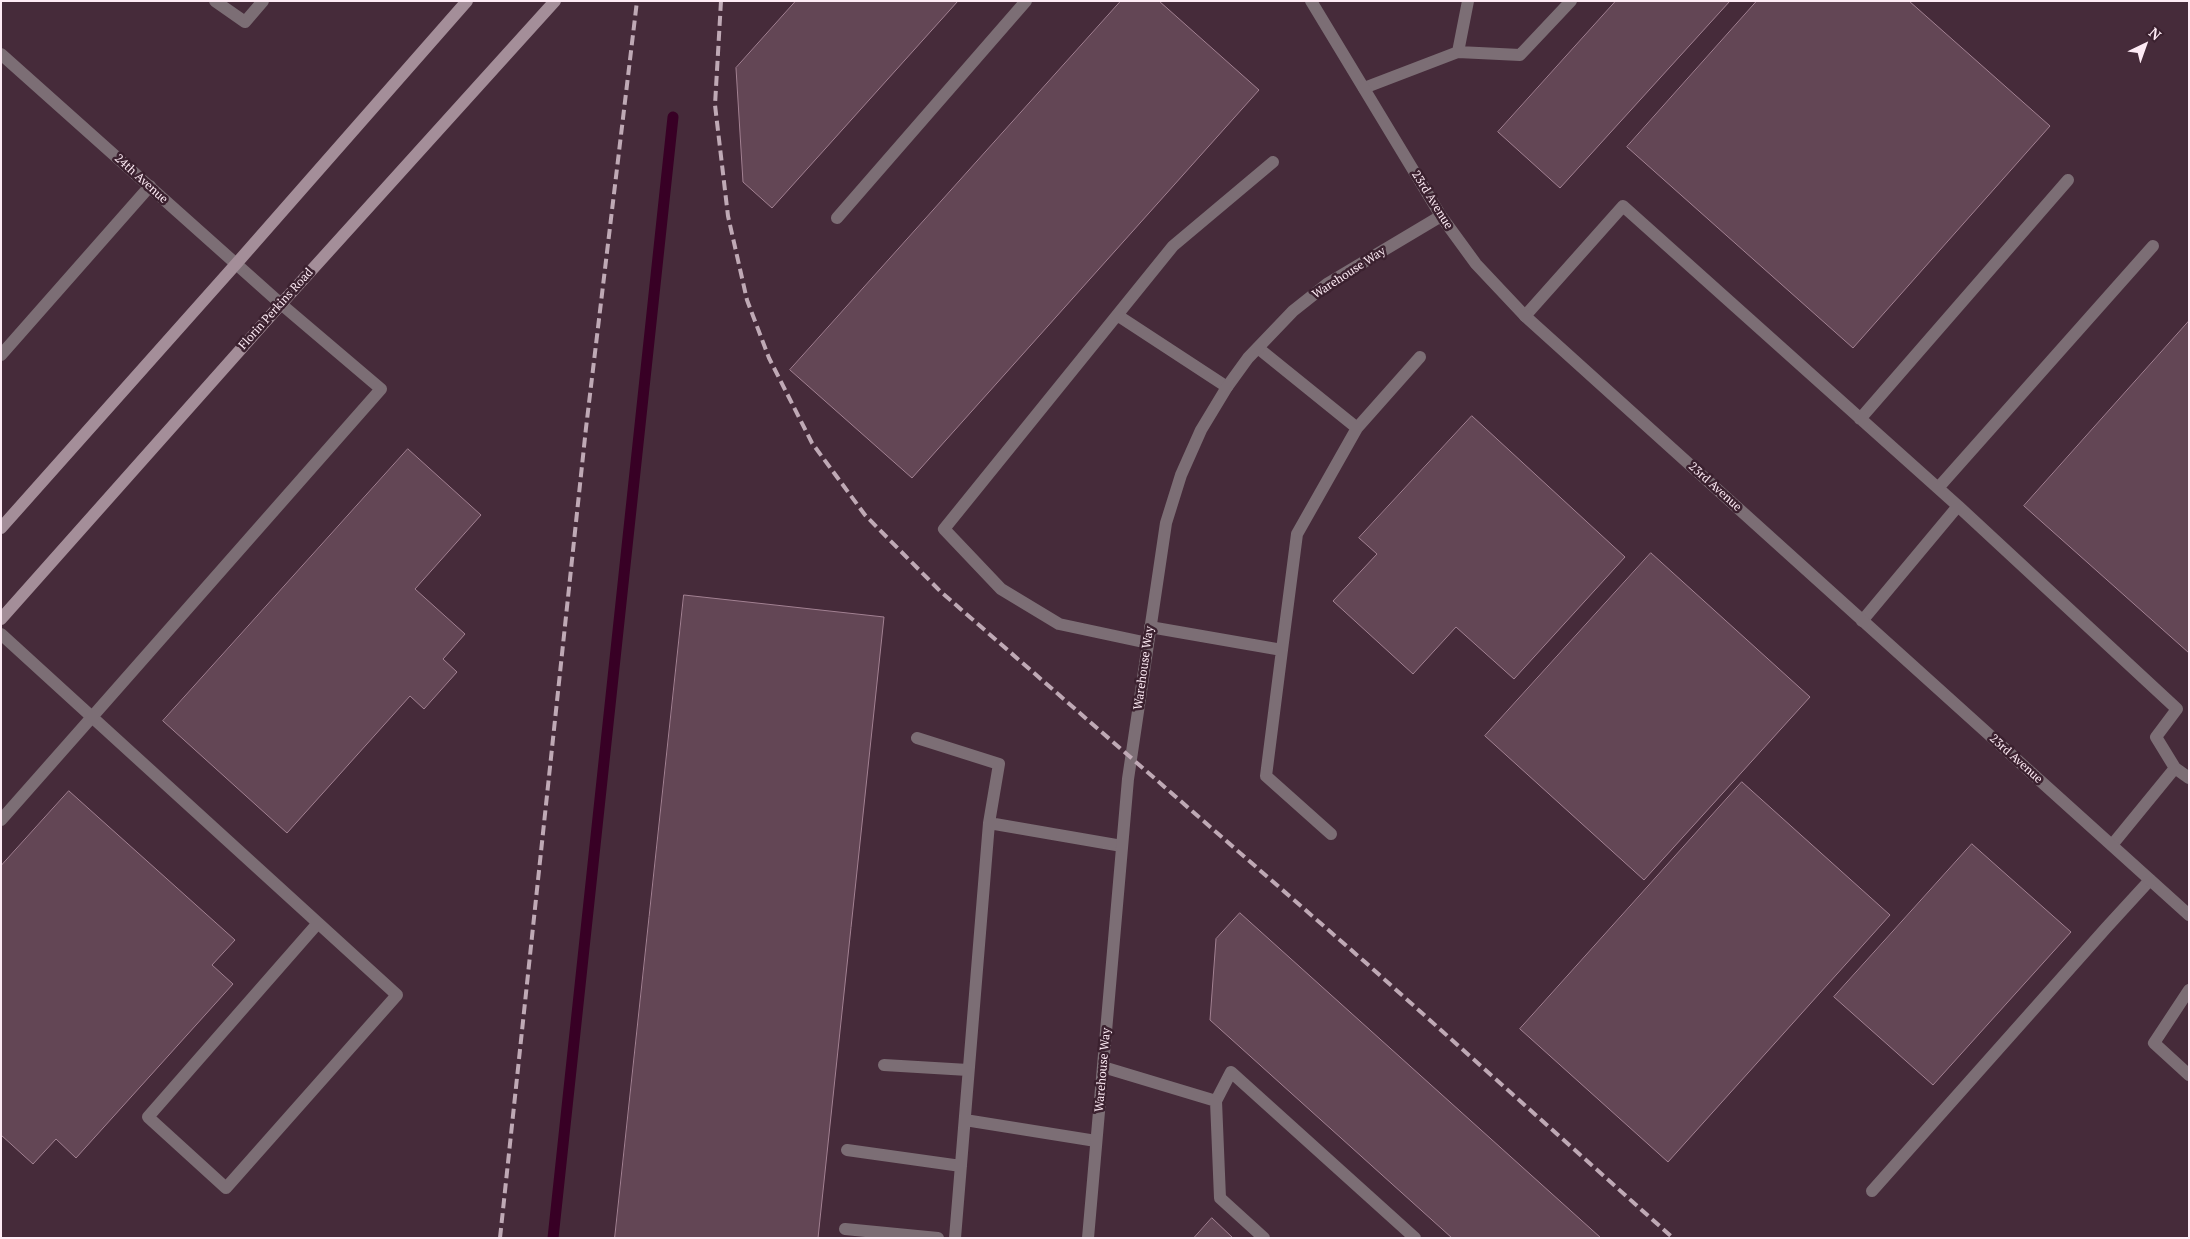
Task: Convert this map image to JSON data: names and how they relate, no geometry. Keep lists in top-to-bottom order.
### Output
{
  "streets": {
    "main road": ["Florin Perkins Road"],
    "street": ["24th Avenue", "23rd Avenue", "Warehouse Way"]
  },
  "crossings": [
    ["24th Avenue", "Florin Perkins Road"],
    ["23rd Avenue", "Warehouse Way"]
  ],
  "north": "top right"
}
